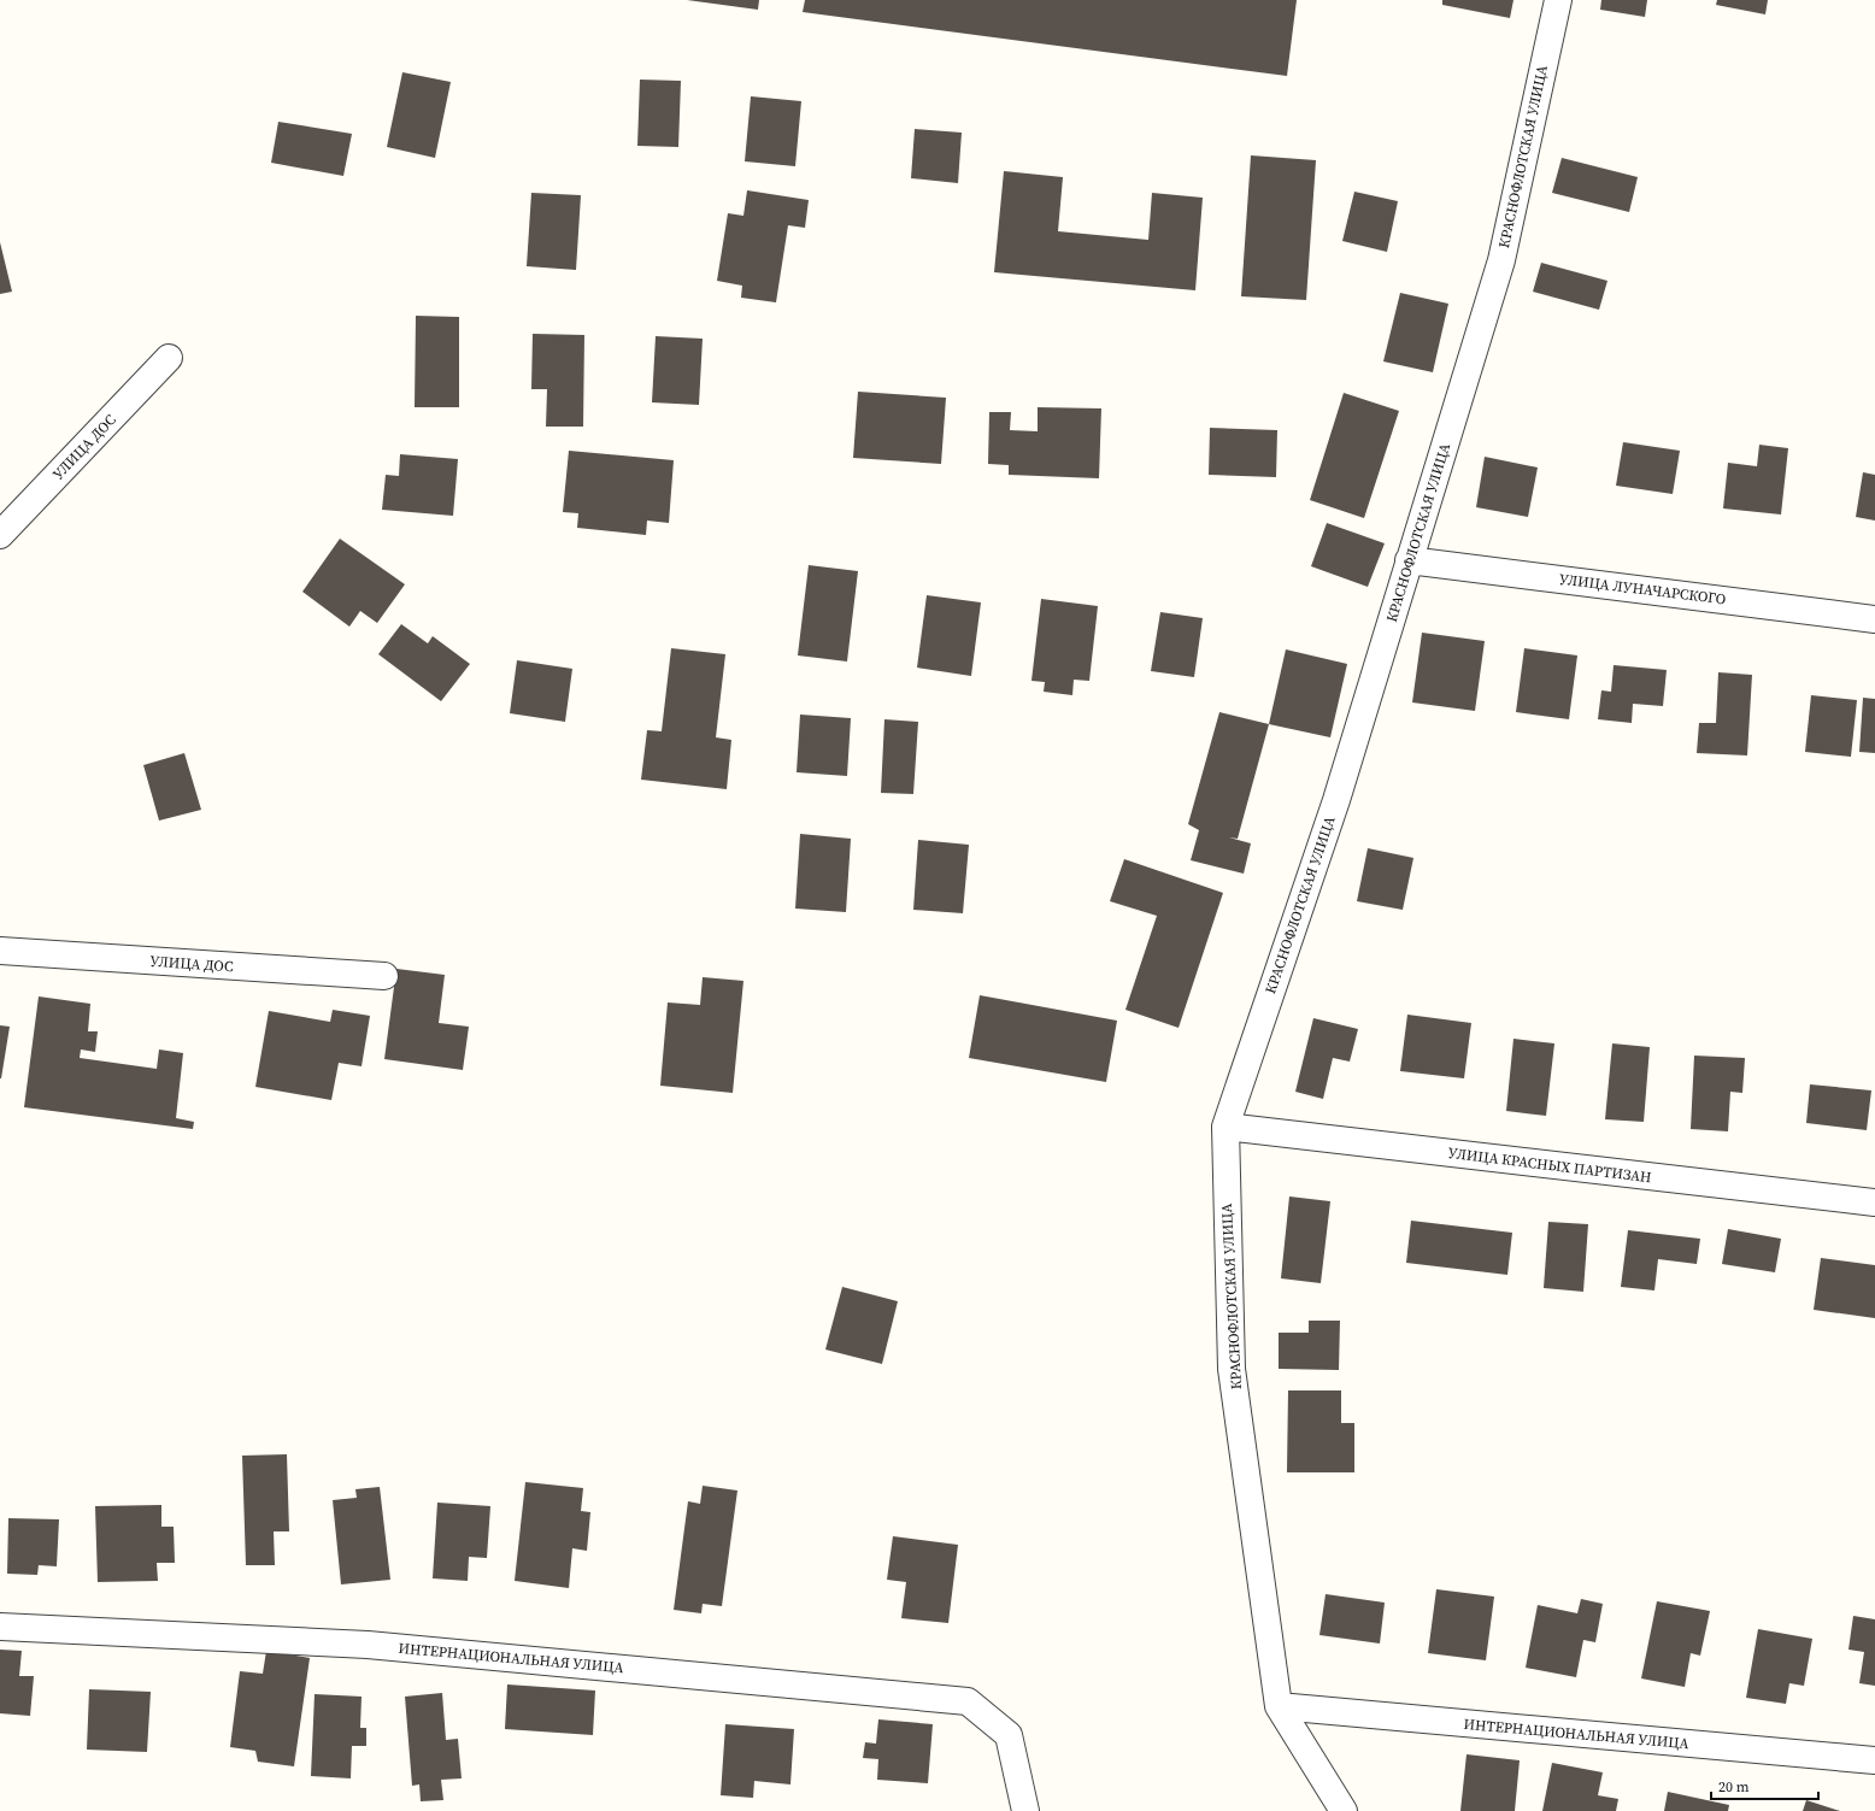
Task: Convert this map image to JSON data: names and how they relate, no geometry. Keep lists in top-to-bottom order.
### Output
{
  "streets": {
    "street": [
      "КРАСНОФЛОТСКАЯ УЛИЦА",
      "УЛИЦА ДОС",
      "УЛИЦА ЛУНАЧАРСКОГО",
      "УЛИЦА КРАСНЫХ ПАРТИЗАН",
      "ИНТЕРНАЦИОНАЛЬНАЯ УЛИЦА"
    ]
  },
  "crossings": [
    ["КРАСНОФЛОТСКАЯ УЛИЦА", "УЛИЦА ЛУНАЧАРСКОГО"],
    ["КРАСНОФЛОТСКАЯ УЛИЦА", "УЛИЦА КРАСНЫХ ПАРТИЗАН"],
    ["КРАСНОФЛОТСКАЯ УЛИЦА", "ИНТЕРНАЦИОНАЛЬНАЯ УЛИЦА"]
  ],
  "scale_bar": "20 m"
}
